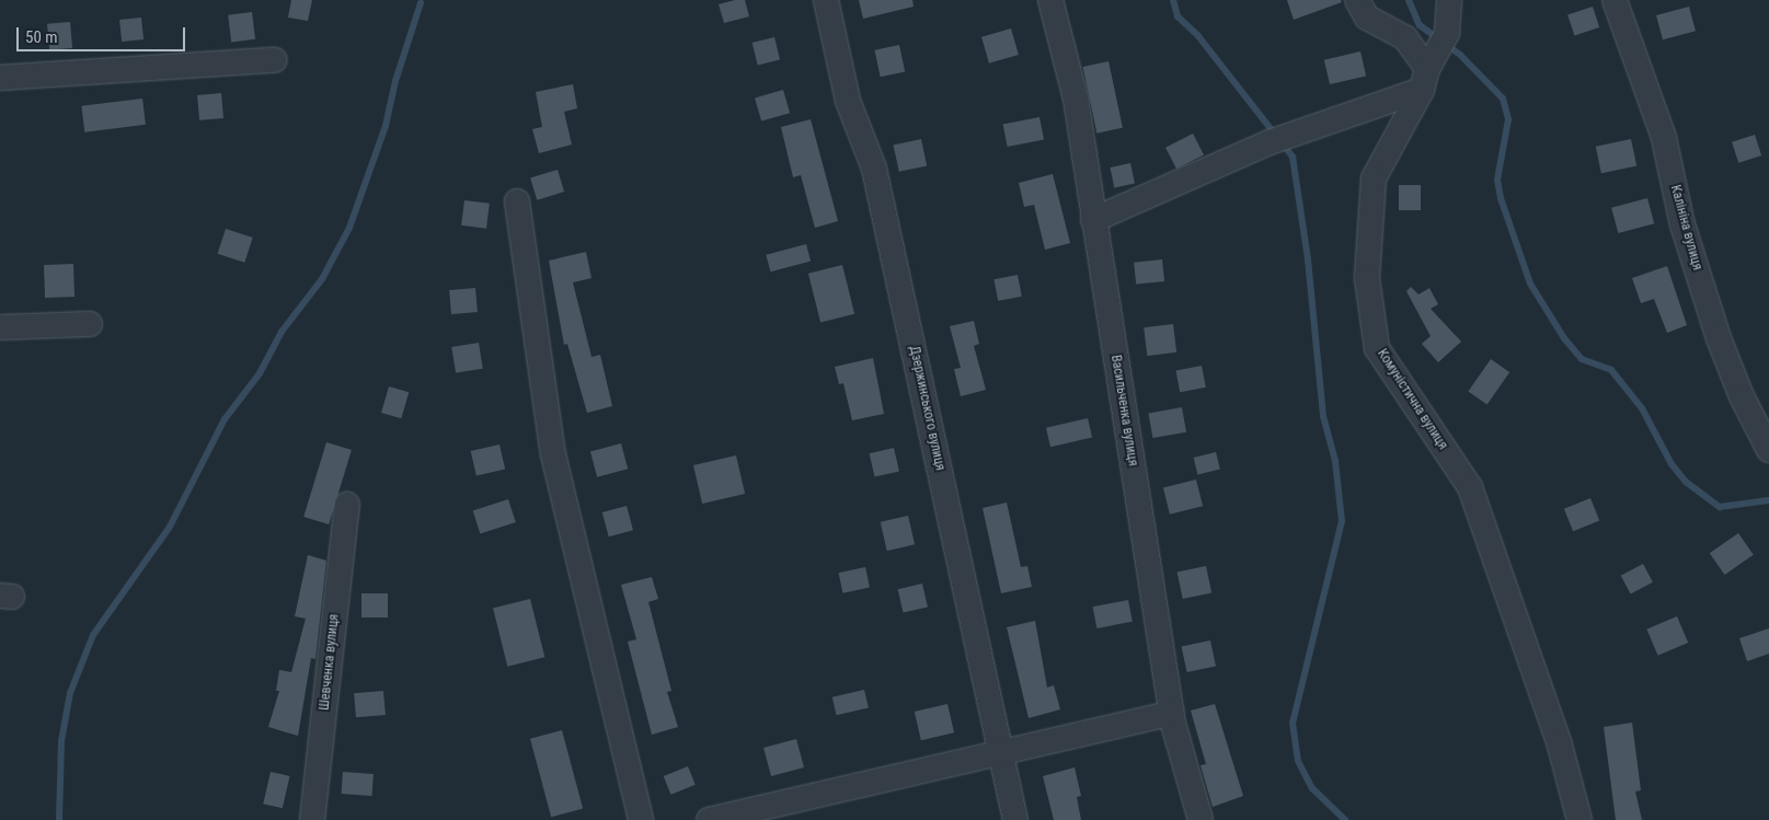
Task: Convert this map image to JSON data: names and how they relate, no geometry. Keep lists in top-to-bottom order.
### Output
{
  "streets": {
    "street": [
      "Калініна вулиця",
      "Комуністична вулиця",
      "Дзержинського вулиця",
      "Васильченка вулиця",
      "Шевченка вулиця"
    ]
  },
  "scale_bar": "50 m"
}
